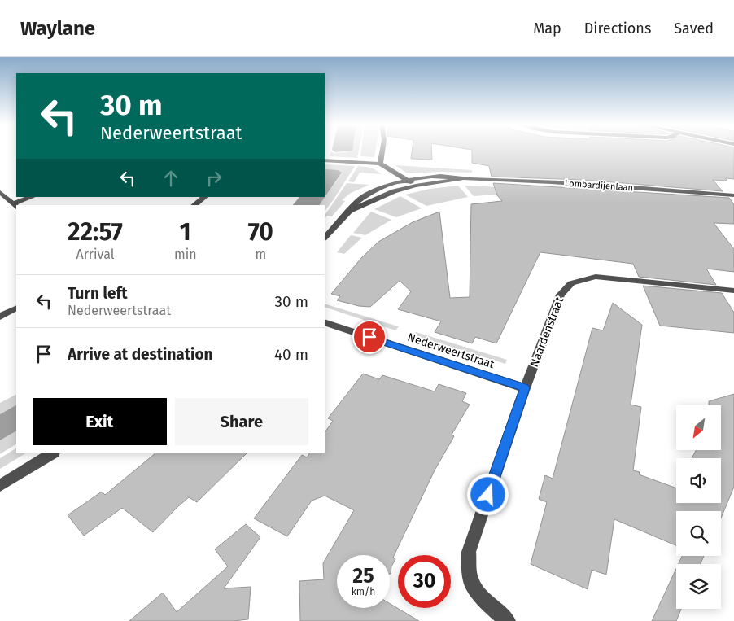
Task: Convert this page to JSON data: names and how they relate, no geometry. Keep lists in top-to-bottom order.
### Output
{
  "streets": {
    "street": ["Lombardijenlaan", "Naardenstraat", "Nederweertstraat"]
  },
  "crossings": [
    ["Naardenstraat", "Nederweertstraat"]
  ],
  "north": "bottom left",
  "page": {
    "header": "Waylane",
    "nav": ["Map", "Directions", "Saved"],
    "turn": ["30 m", "Nederweertstraat"],
    "eta": [
      "22:57",
      "Arrival",
      "1",
      "min",
      "70",
      "m"
    ],
    "list": [
      {
        "name": "Turn left",
        "note": "Nederweertstraat",
        "value": "30 m"
      },
      {
        "name": "Arrive at destination",
        "value": "40 m"
      }
    ],
    "buttons": ["Exit", "Share"],
    "speed": "25 km/h",
    "limit": "30"
  }
}
